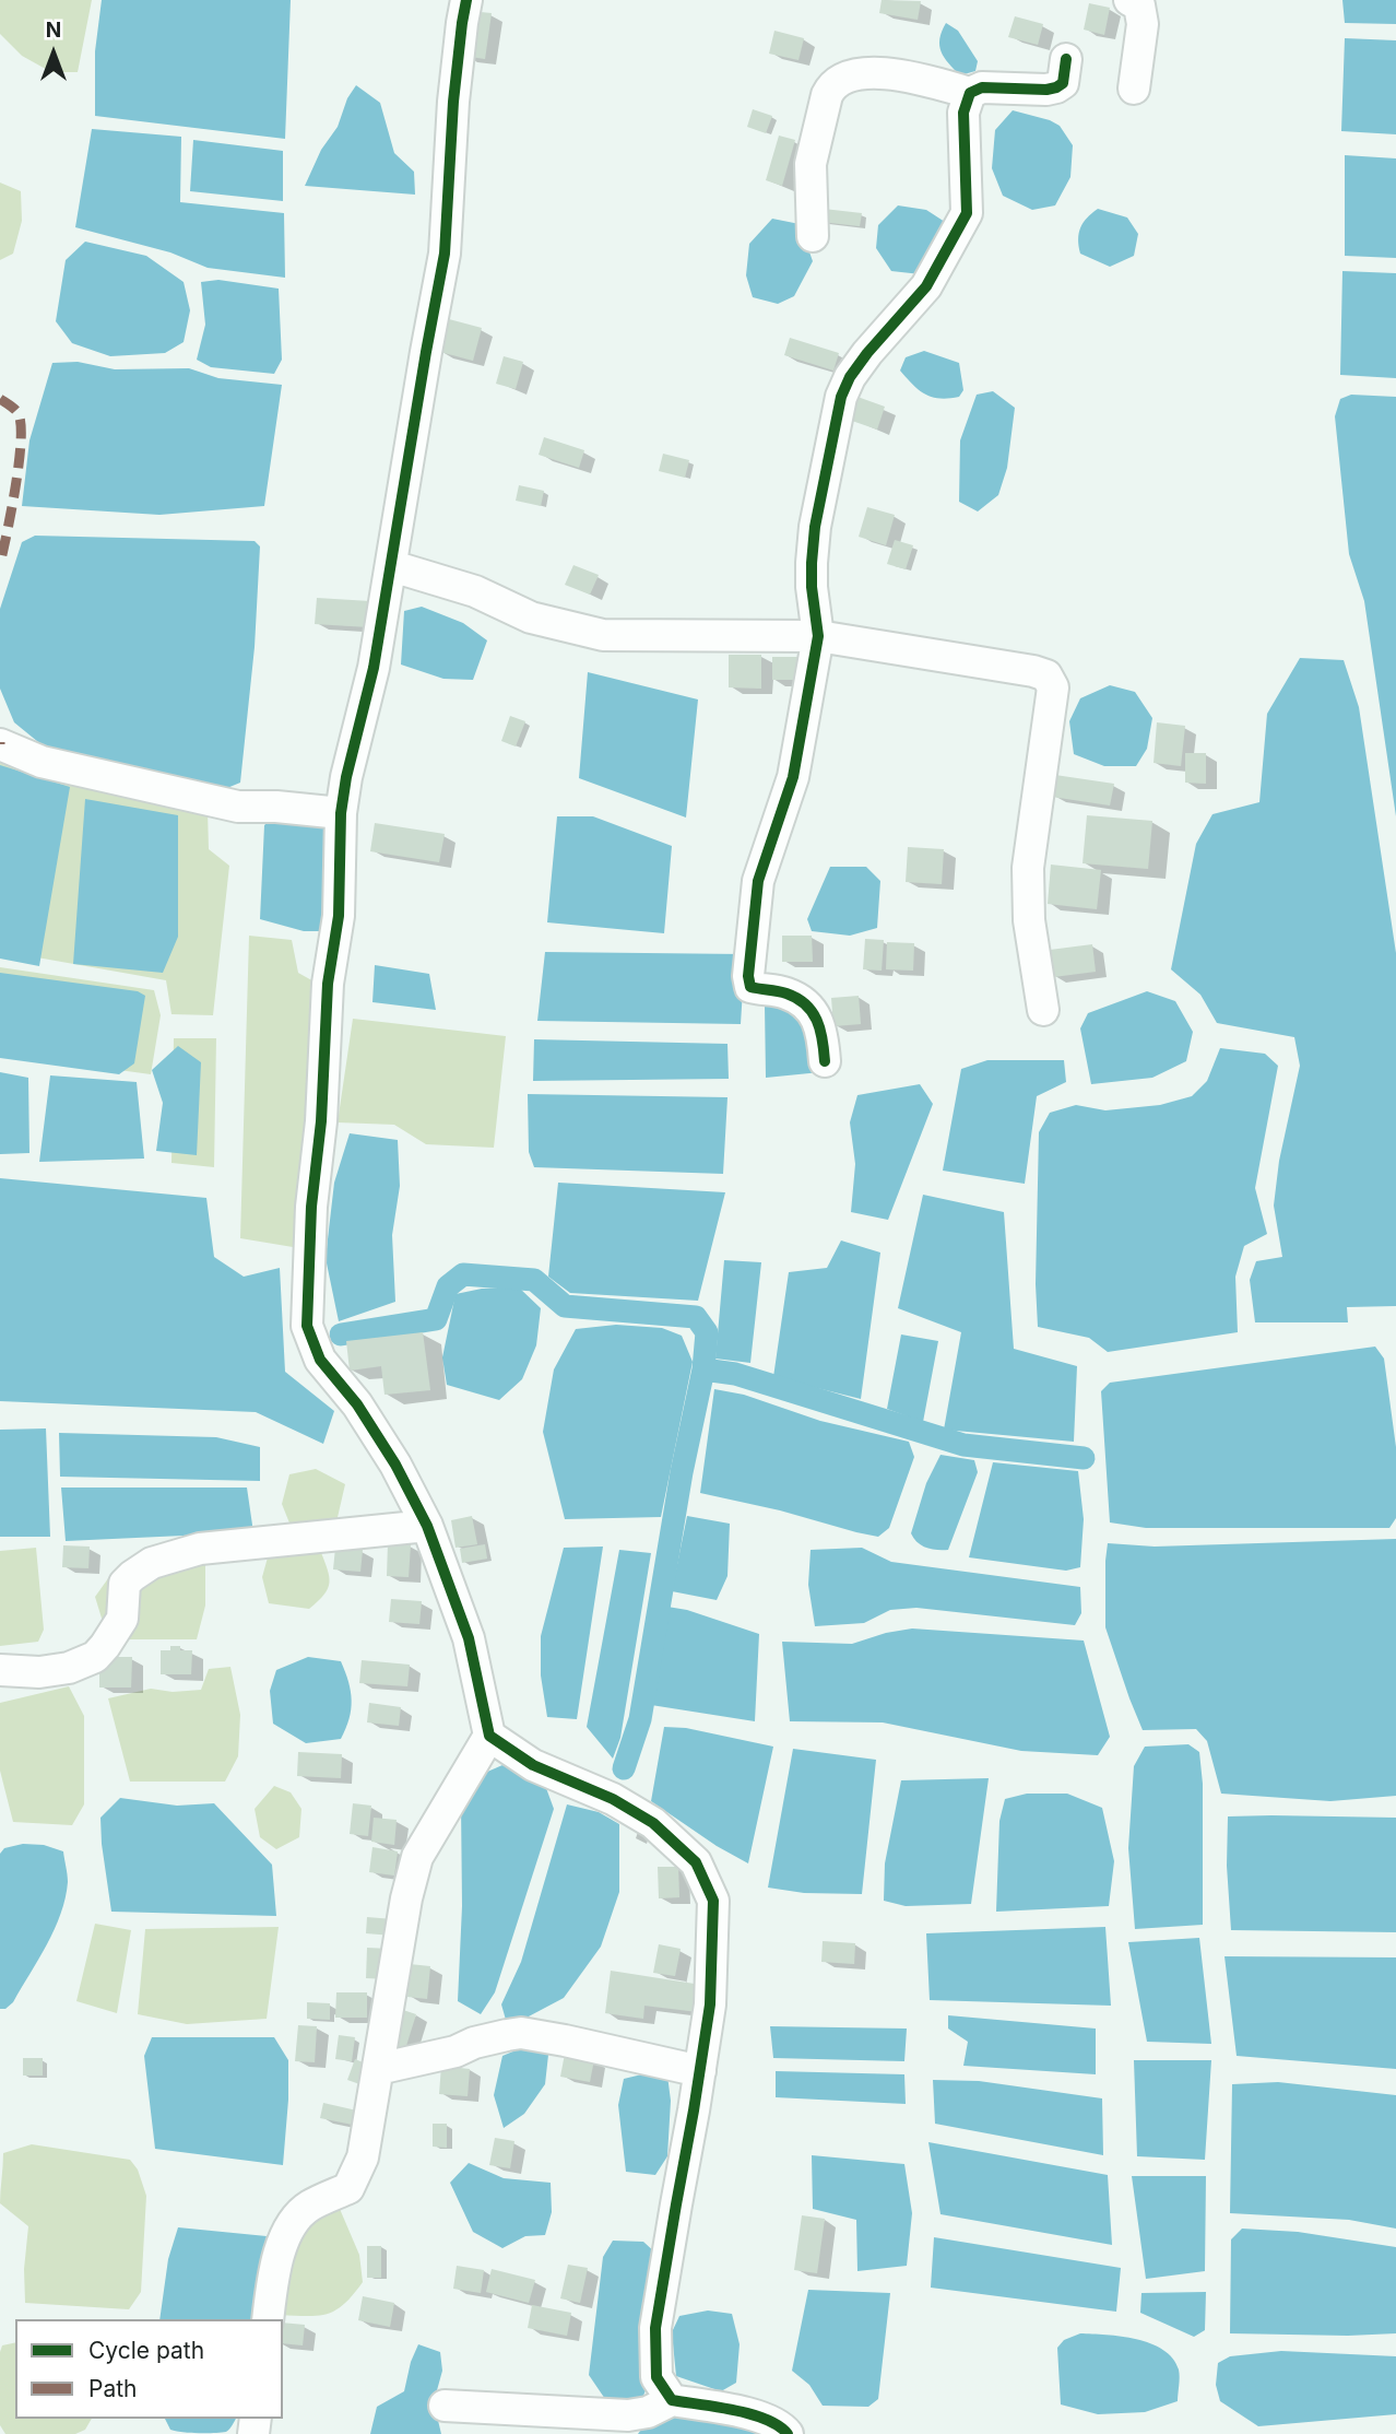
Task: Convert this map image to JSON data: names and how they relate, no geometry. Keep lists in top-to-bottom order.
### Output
{
  "legend": ["Cycle path", "Path"],
  "north": "top"
}
